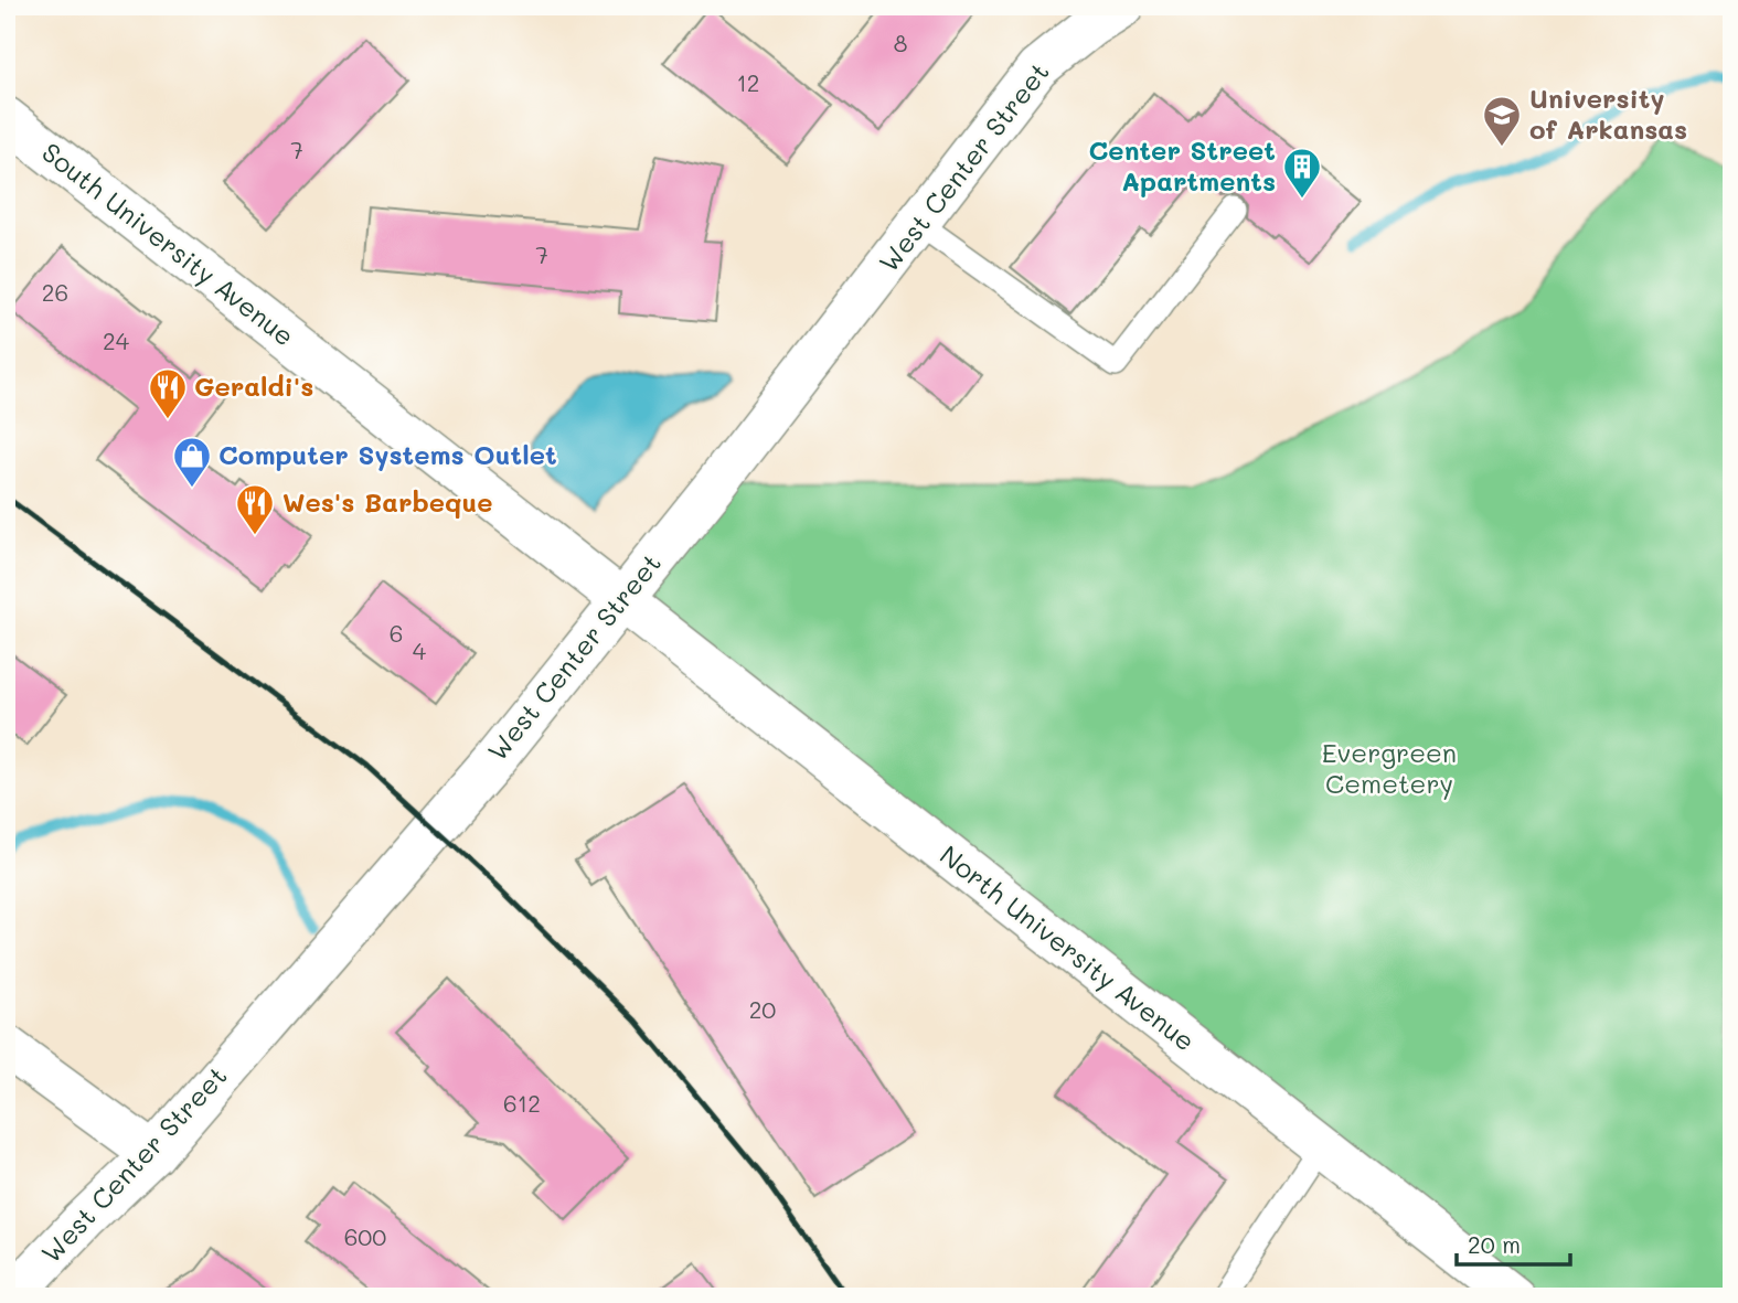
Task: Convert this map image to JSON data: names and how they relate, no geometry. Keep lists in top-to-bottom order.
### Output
{
  "streets": {
    "street": ["West Center Street", "South University Avenue", "North University Avenue"]
  },
  "crossings": [
    ["West Center Street", "South University Avenue"],
    ["West Center Street", "North University Avenue"],
    ["South University Avenue", "North University Avenue"]
  ],
  "parks": ["Evergreen Cemetery"],
  "places": {
    "school or university": ["University of Arkansas"],
    "building": ["Center Street Apartments"],
    "restaurant": ["Geraldi's", "Wes's Barbeque"],
    "shop": ["Computer Systems Outlet"]
  },
  "house_numbers": [
    "8",
    "12",
    "7",
    "7",
    "26",
    "24",
    "6",
    "4",
    "20",
    "612",
    "600"
  ],
  "scale_bar": "20 m"
}
